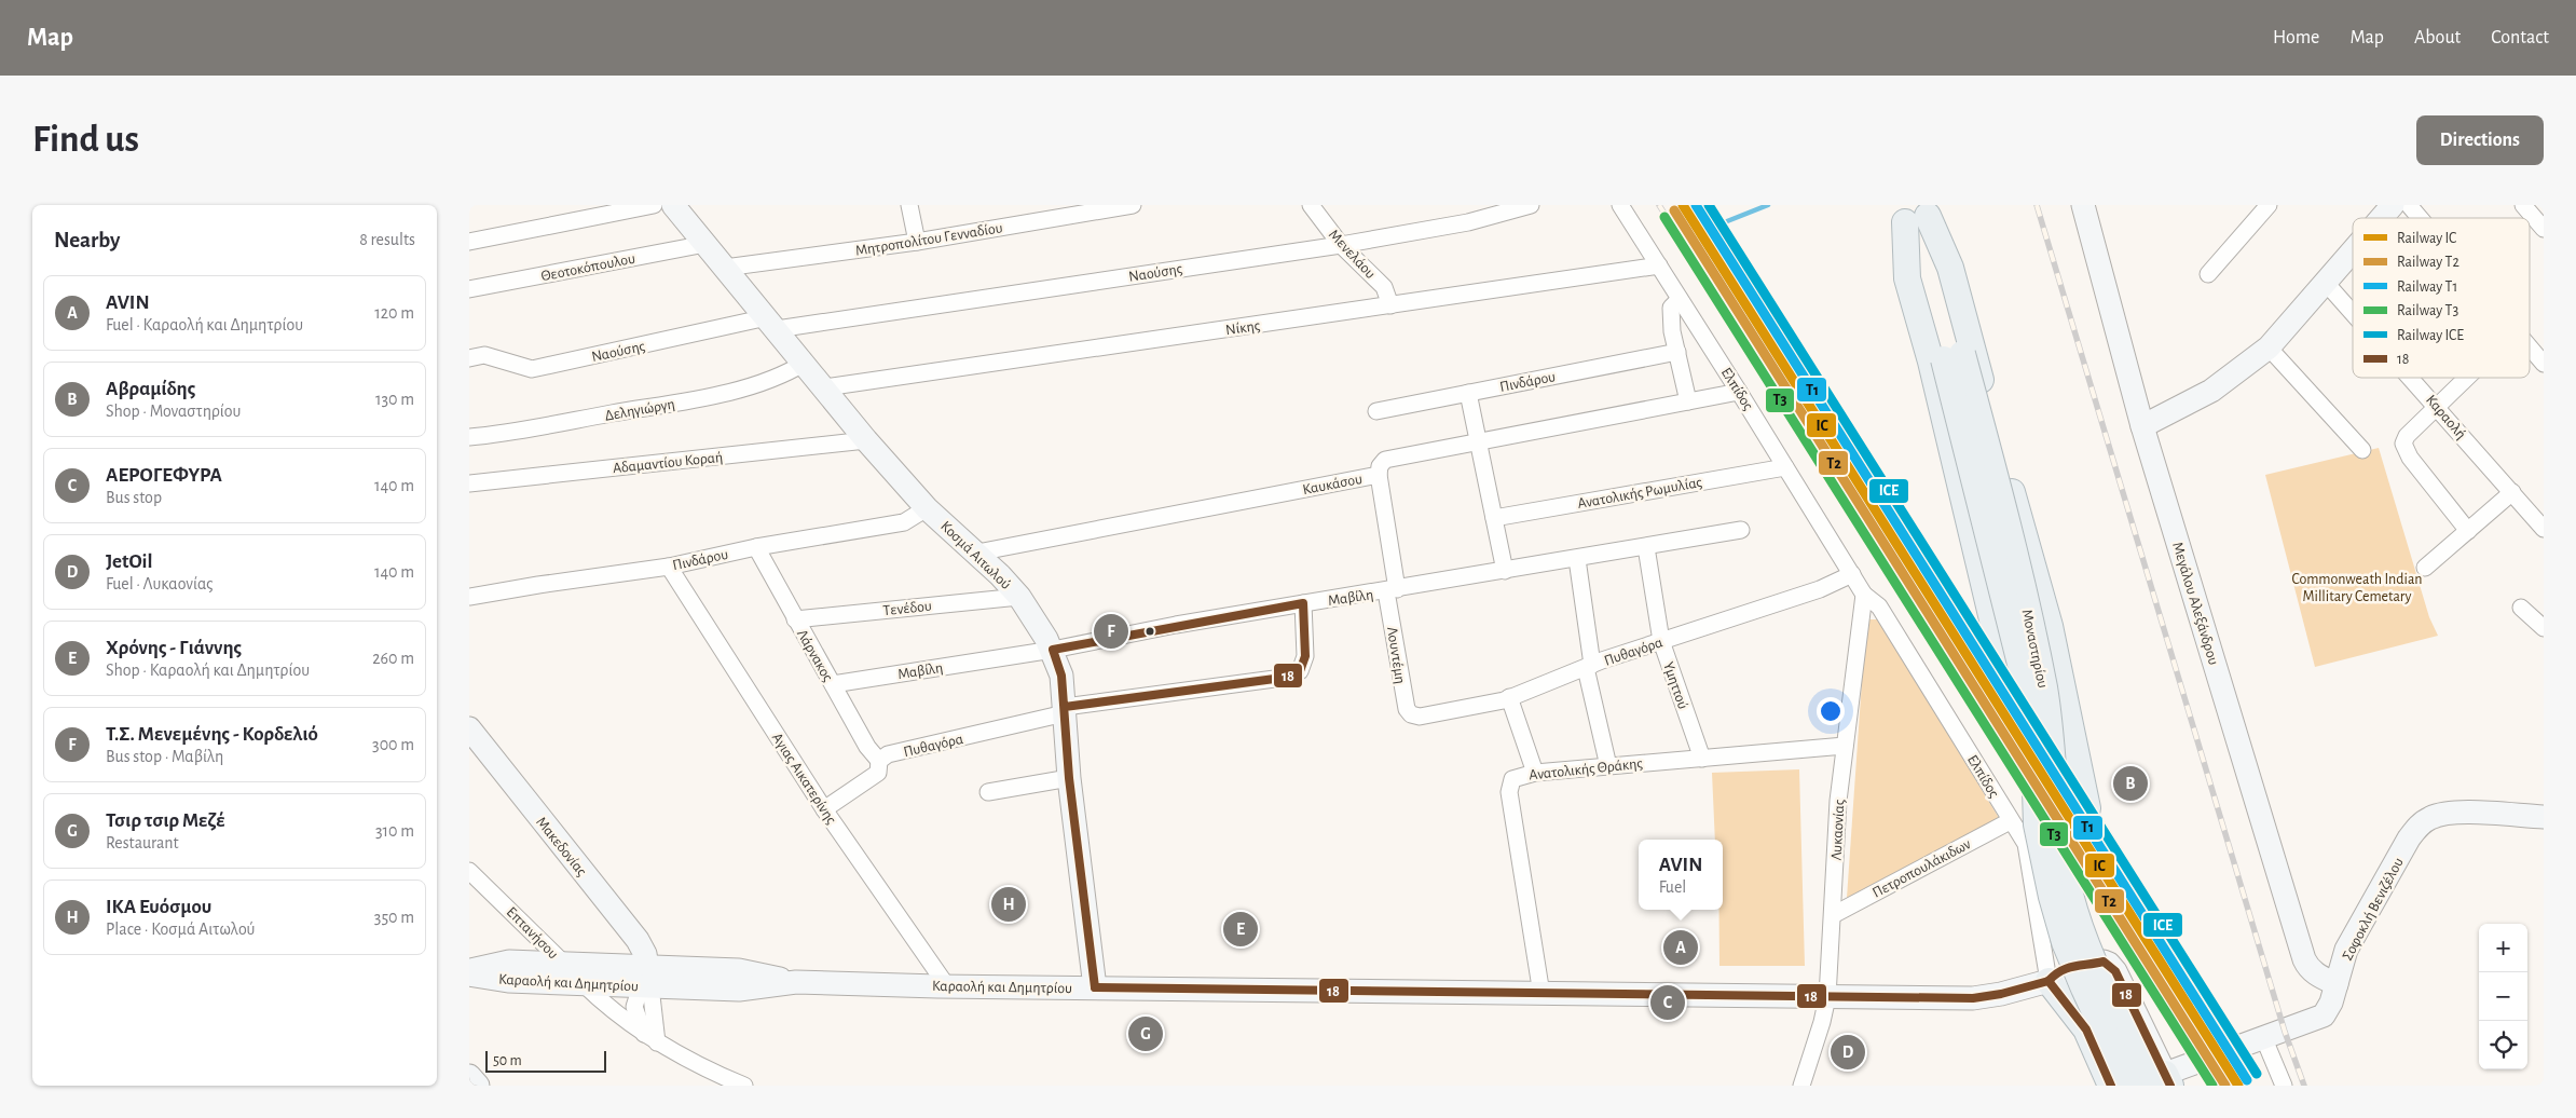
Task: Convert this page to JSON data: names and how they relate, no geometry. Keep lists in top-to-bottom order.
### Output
{
  "streets": {
    "main road": ["Μοναστηρίου"],
    "street": [
      "Μητροπολίτου Γενναδίου",
      "Μενελάου",
      "Θεοτοκόπουλου",
      "Ναούσης",
      "Νίκης",
      "Πινδάρου",
      "Ελπίδος",
      "Δεληγιώργη",
      "Καραολή",
      "Αδαμαντίου Κοραή",
      "Καυκάσου",
      "Ανατολικής Ρωμυλίας",
      "Κοσμά Αιτωλού",
      "Μαβίλη",
      "Μεγάλου Αλεξάνδρου",
      "Τενέδου",
      "Πυθαγόρα",
      "Λάρνακος",
      "Λουντέμη",
      "Υμηττού",
      "Ανατολικής Θράκης",
      "Αγιας Αικατερίνης",
      "Λυκαονίας",
      "Μακεδονίας",
      "Πετροπουλάκιδων",
      "Σοφοκλή Βενιζέλου",
      "Επτανήσου",
      "Καραολή και Δημητρίου"
    ]
  },
  "crossings": [
    ["Μητροπολίτου Γενναδίου", "Κοσμά Αιτωλού"],
    ["Μενελάου", "Ναούσης"],
    ["Μενελάου", "Νίκης"],
    ["Θεοτοκόπουλου", "Κοσμά Αιτωλού"],
    ["Ναούσης", "Κοσμά Αιτωλού"],
    ["Νίκης", "Ελπίδος"],
    ["Νίκης", "Κοσμά Αιτωλού"],
    ["Πινδάρου", "Κοσμά Αιτωλού"],
    ["Πινδάρου", "Λάρνακος"],
    ["Πινδάρου", "Αγιας Αικατερίνης"],
    ["Ελπίδος", "Καυκάσου"],
    ["Ελπίδος", "Ανατολικής Ρωμυλίας"],
    ["Ελπίδος", "Πυθαγόρα"],
    ["Ελπίδος", "Λυκαονίας"],
    ["Ελπίδος", "Πετροπουλάκιδων"],
    ["Ελπίδος", "Καραολή και Δημητρίου"],
    ["Δεληγιώργη", "Κοσμά Αιτωλού"],
    ["Αδαμαντίου Κοραή", "Κοσμά Αιτωλού"],
    ["Καυκάσου", "Κοσμά Αιτωλού"],
    ["Καυκάσου", "Λουντέμη"],
    ["Κοσμά Αιτωλού", "Μαβίλη"],
    ["Κοσμά Αιτωλού", "Τενέδου"],
    ["Κοσμά Αιτωλού", "Πυθαγόρα"],
    ["Κοσμά Αιτωλού", "Καραολή και Δημητρίου"],
    ["Μαβίλη", "Πυθαγόρα"],
    ["Μαβίλη", "Λάρνακος"],
    ["Μαβίλη", "Λουντέμη"],
    ["Μαβίλη", "Υμηττού"],
    ["Μεγάλου Αλεξάνδρου", "Σοφοκλή Βενιζέλου"],
    ["Τενέδου", "Λάρνακος"],
    ["Μοναστηρίου", "Σοφοκλή Βενιζέλου"],
    ["Μοναστηρίου", "Καραολή και Δημητρίου"],
    ["Πυθαγόρα", "Λάρνακος"],
    ["Πυθαγόρα", "Λουντέμη"],
    ["Πυθαγόρα", "Υμηττού"],
    ["Υμηττού", "Ανατολικής Θράκης"],
    ["Ανατολικής Θράκης", "Λυκαονίας"],
    ["Ανατολικής Θράκης", "Καραολή και Δημητρίου"],
    ["Αγιας Αικατερίνης", "Καραολή και Δημητρίου"],
    ["Λυκαονίας", "Πετροπουλάκιδων"],
    ["Λυκαονίας", "Καραολή και Δημητρίου"],
    ["Μακεδονίας", "Καραολή και Δημητρίου"],
    ["Σοφοκλή Βενιζέλου", "Καραολή και Δημητρίου"],
    ["Επτανήσου", "Καραολή και Δημητρίου"]
  ],
  "parks": ["Commonweath Indian Millitary Cemetary"],
  "lines": [
    "rail line IC",
    "rail line T1",
    "rail line ICE",
    "rail line T2",
    "rail line T3",
    "transit line 18"
  ],
  "legend": [
    "Railway IC",
    "Railway T2",
    "Railway T1",
    "Railway T3",
    "Railway ICE",
    "18"
  ],
  "scale_bar": "50 m",
  "page": {
    "header": "Map",
    "nav": [
      "Home",
      "Map",
      "About",
      "Contact"
    ],
    "buttons": "Directions",
    "title": "Find us",
    "heading": ["Nearby", "8 results"],
    "list": [
      {
        "mark": "A",
        "name": "AVIN",
        "note": "Fuel · Καραολή και Δημητρίου",
        "value": "120 m"
      },
      {
        "mark": "B",
        "name": "Αβραμίδης",
        "note": "Shop · Μοναστηρίου",
        "value": "130 m"
      },
      {
        "mark": "C",
        "name": "ΑΕΡΟΓΕΦΥΡΑ",
        "note": "Bus stop",
        "value": "140 m"
      },
      {
        "mark": "D",
        "name": "JetOil",
        "note": "Fuel · Λυκαονίας",
        "value": "140 m"
      },
      {
        "mark": "E",
        "name": "Χρόνης - Γιάννης",
        "note": "Shop · Καραολή και Δημητρίου",
        "value": "260 m"
      },
      {
        "mark": "F",
        "name": "Τ.Σ. Μενεμένης - Κορδελιό",
        "note": "Bus stop · Μαβίλη",
        "value": "300 m"
      },
      {
        "mark": "G",
        "name": "Τσιρ τσιρ Μεζέ",
        "note": "Restaurant",
        "value": "310 m"
      },
      {
        "mark": "H",
        "name": "ΙΚΑ Ευόσμου",
        "note": "Place · Κοσμά Αιτωλού",
        "value": "350 m"
      }
    ],
    "pins": [
      "F",
      "B",
      "H",
      "E",
      "A",
      "C",
      "G",
      "D"
    ],
    "popup": ["AVIN", "Fuel"],
    "map_buttons": ["+", "−"],
    "scale": "50 m"
  }
}
